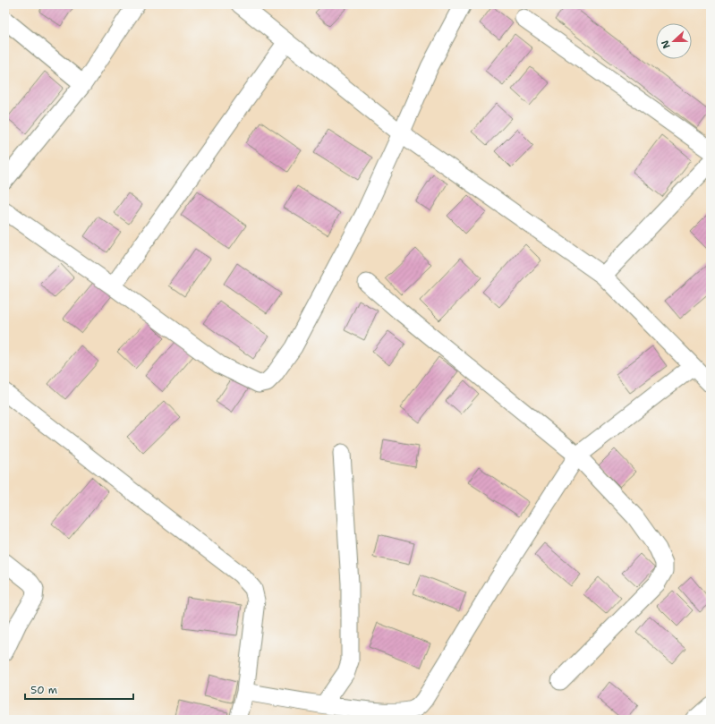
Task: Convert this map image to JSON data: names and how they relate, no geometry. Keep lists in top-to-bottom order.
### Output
{
  "scale_bar": "50 m",
  "north": "left"
}
